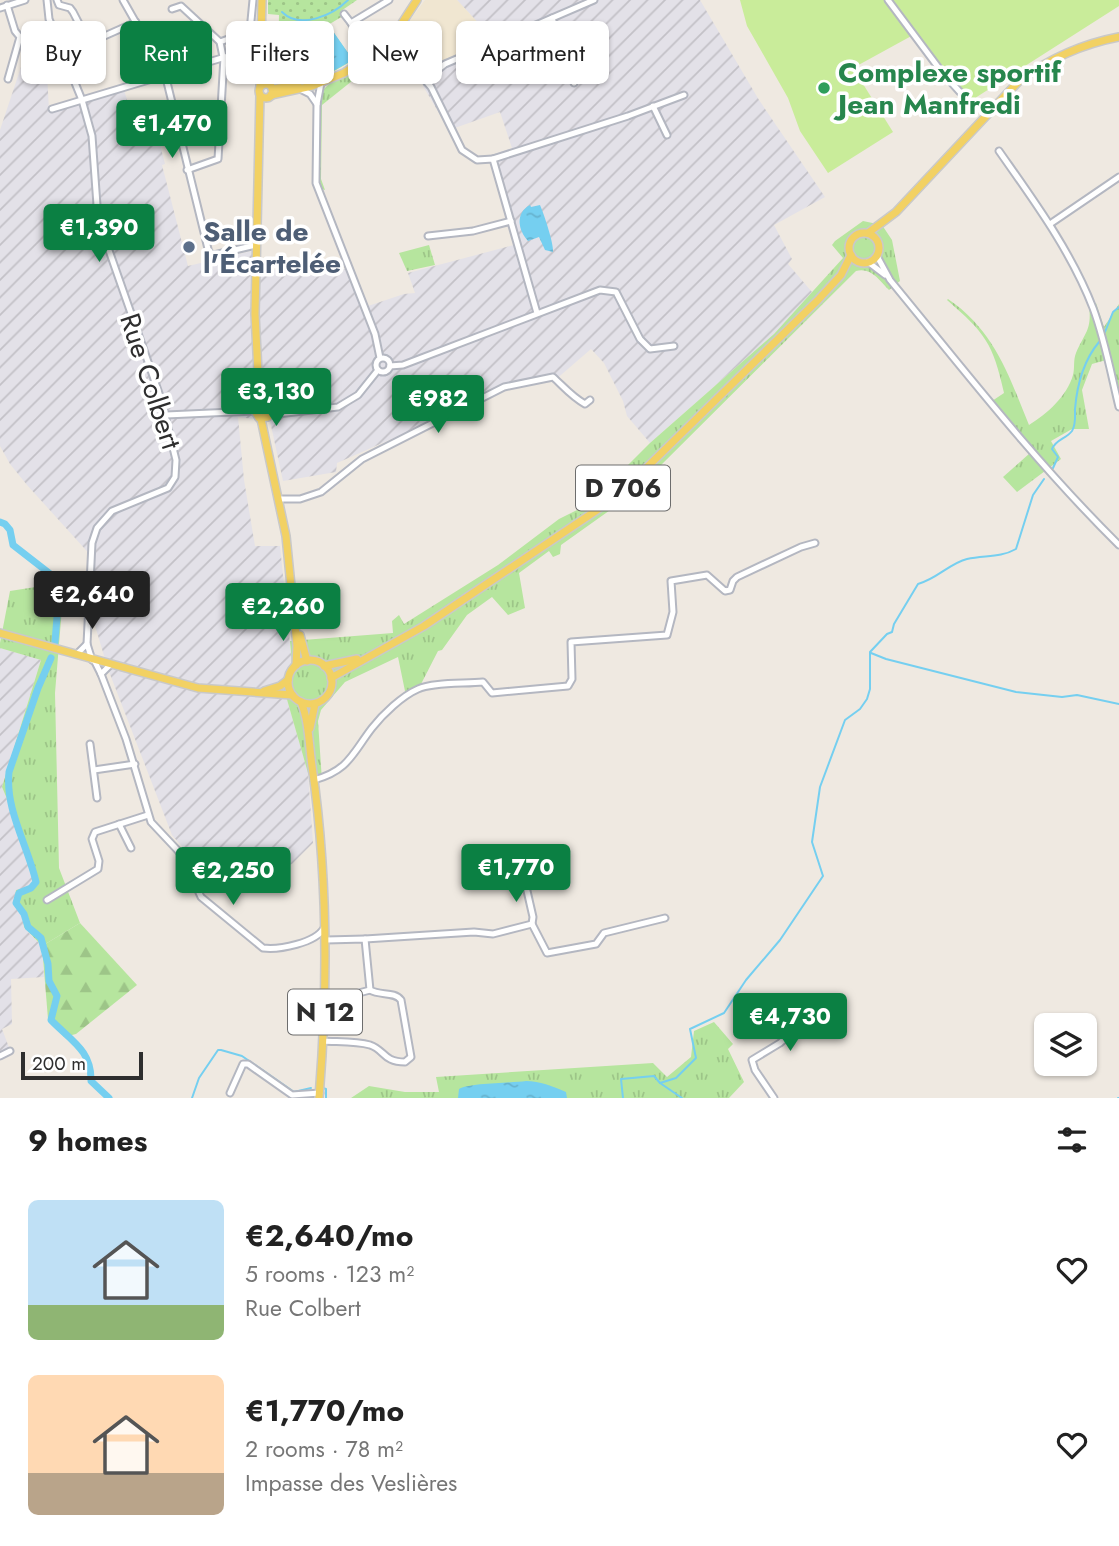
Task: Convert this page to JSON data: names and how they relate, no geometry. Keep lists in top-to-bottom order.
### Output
{
  "streets": {
    "main road": ["D 706", "N 12"],
    "street": ["Rue Colbert"]
  },
  "crossings": [
    ["D 706", "N 12"]
  ],
  "places": ["Complexe sportif Jean Manfredi", "Salle de l'Écartelée"],
  "scale_bar": "200 m",
  "page": {
    "chip": [
      "Buy",
      "Rent",
      "Filters",
      "New",
      "Apartment"
    ],
    "price": [
      "€1,470",
      "€1,390",
      "€3,130",
      "€982",
      "€2,640",
      "€2,260",
      "€1,770",
      "€2,250",
      "€4,730"
    ],
    "scale": "200 m",
    "heading": "9 homes",
    "list": [
      {
        "name": "€2,640/mo",
        "note": "5 rooms · 123 m² · Rue Colbert"
      },
      {
        "name": "€1,770/mo",
        "note": "2 rooms · 78 m² · Impasse des Veslières"
      }
    ]
  }
}
